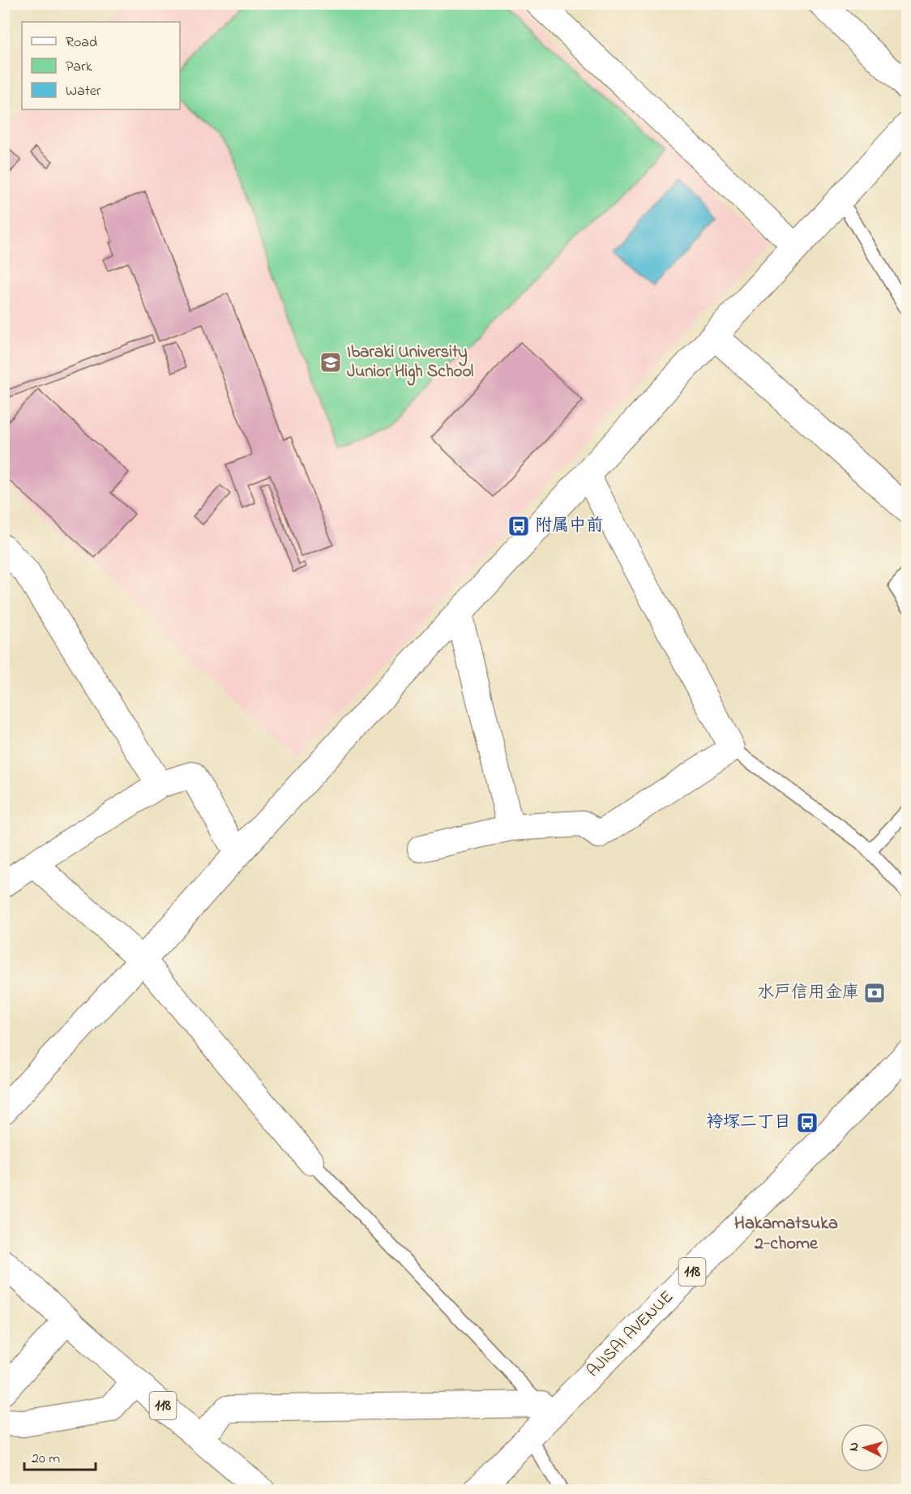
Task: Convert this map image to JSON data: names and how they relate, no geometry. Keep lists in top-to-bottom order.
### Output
{
  "streets": {
    "main road": ["118", "AJISAI AVENUE"]
  },
  "districts": ["Hakamatsuka 2-chome"],
  "places": {
    "school or university": ["Ibaraki University Junior High School"],
    "bus stop": ["附属中前", "袴塚二丁目"],
    "bank": ["水戸信用金庫"]
  },
  "legend": ["Road", "Park", "Water"],
  "scale_bar": "20 m",
  "north": "left"
}
